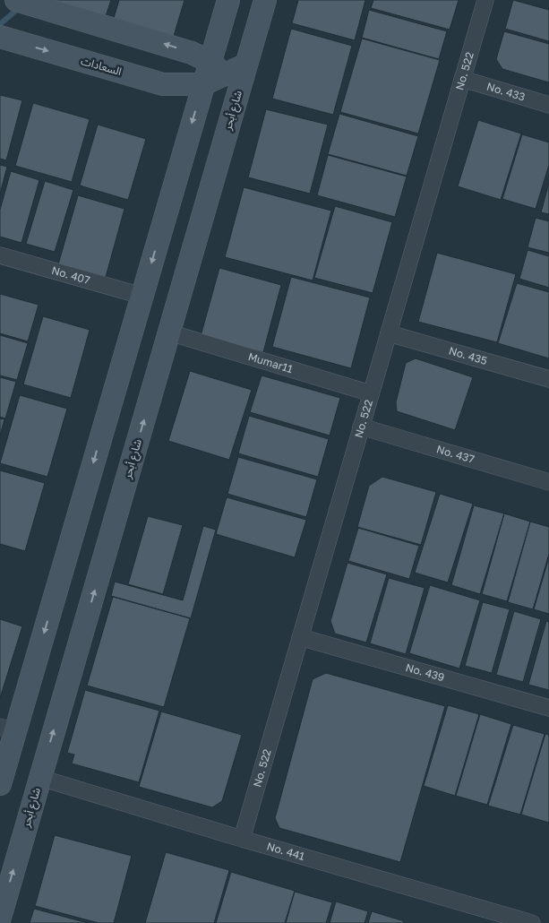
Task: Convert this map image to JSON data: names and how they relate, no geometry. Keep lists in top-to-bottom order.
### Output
{
  "streets": {
    "street": [
      "السعادات",
      "No. 522",
      "No. 433",
      "شارع أبحر",
      "No. 407",
      "No. 435",
      "Mumar11",
      "No. 437",
      "No. 439",
      "No. 441"
    ]
  },
  "crossings": [
    ["No. 522", "No. 433"],
    ["No. 522", "No. 435"],
    ["No. 522", "Mumar11"],
    ["No. 522", "No. 437"],
    ["No. 522", "No. 439"],
    ["No. 522", "No. 441"],
    ["شارع أبحر", "Mumar11"],
    ["شارع أبحر", "No. 441"]
  ]
}
